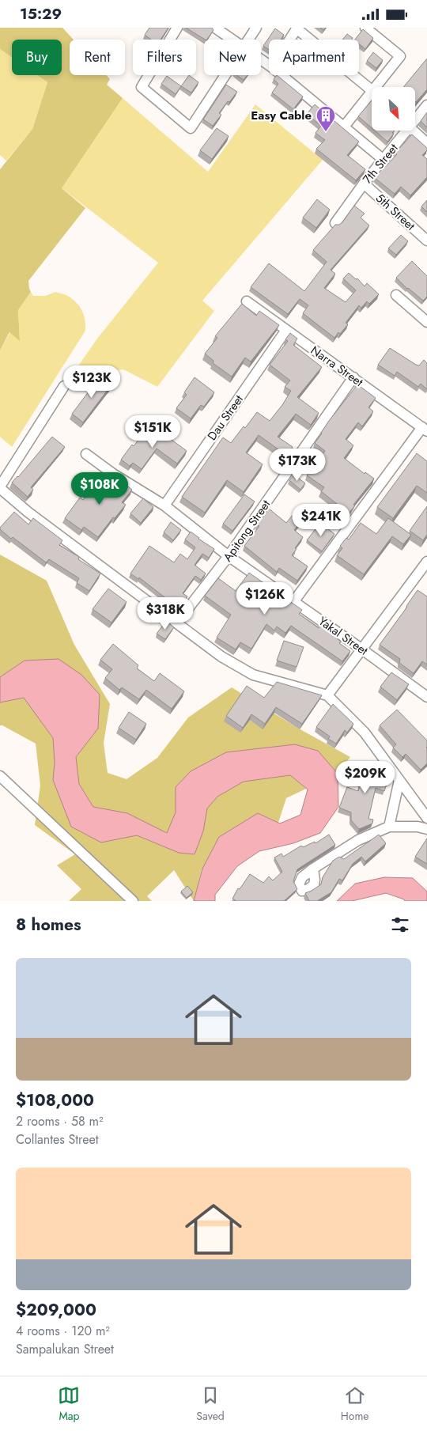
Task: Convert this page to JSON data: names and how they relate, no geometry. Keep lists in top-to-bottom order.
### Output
{
  "streets": {
    "street": [
      "7th Street",
      "5th Street",
      "Narra Street",
      "Dau Street",
      "Apitong Street",
      "Yakal Street"
    ]
  },
  "crossings": [
    ["7th Street", "5th Street"],
    ["Narra Street", "Dau Street"],
    ["Narra Street", "Apitong Street"],
    ["Dau Street", "Yakal Street"],
    ["Apitong Street", "Yakal Street"]
  ],
  "places": {
    "building": ["Easy Cable"]
  },
  "north": "bottom right",
  "page": {
    "status": "15:29",
    "chip": [
      "Buy",
      "Rent",
      "Filters",
      "New",
      "Apartment"
    ],
    "price": [
      "$123K",
      "$151K",
      "$173K",
      "$108K",
      "$241K",
      "$126K",
      "$318K",
      "$209K"
    ],
    "heading": "8 homes",
    "list": [
      {
        "name": "$108,000",
        "note": "2 rooms · 58 m² · Collantes Street"
      },
      {
        "name": "$209,000",
        "note": "4 rooms · 120 m² · Sampalukan Street"
      }
    ],
    "tabs": ["Map", "Saved", "Home"]
  }
}
